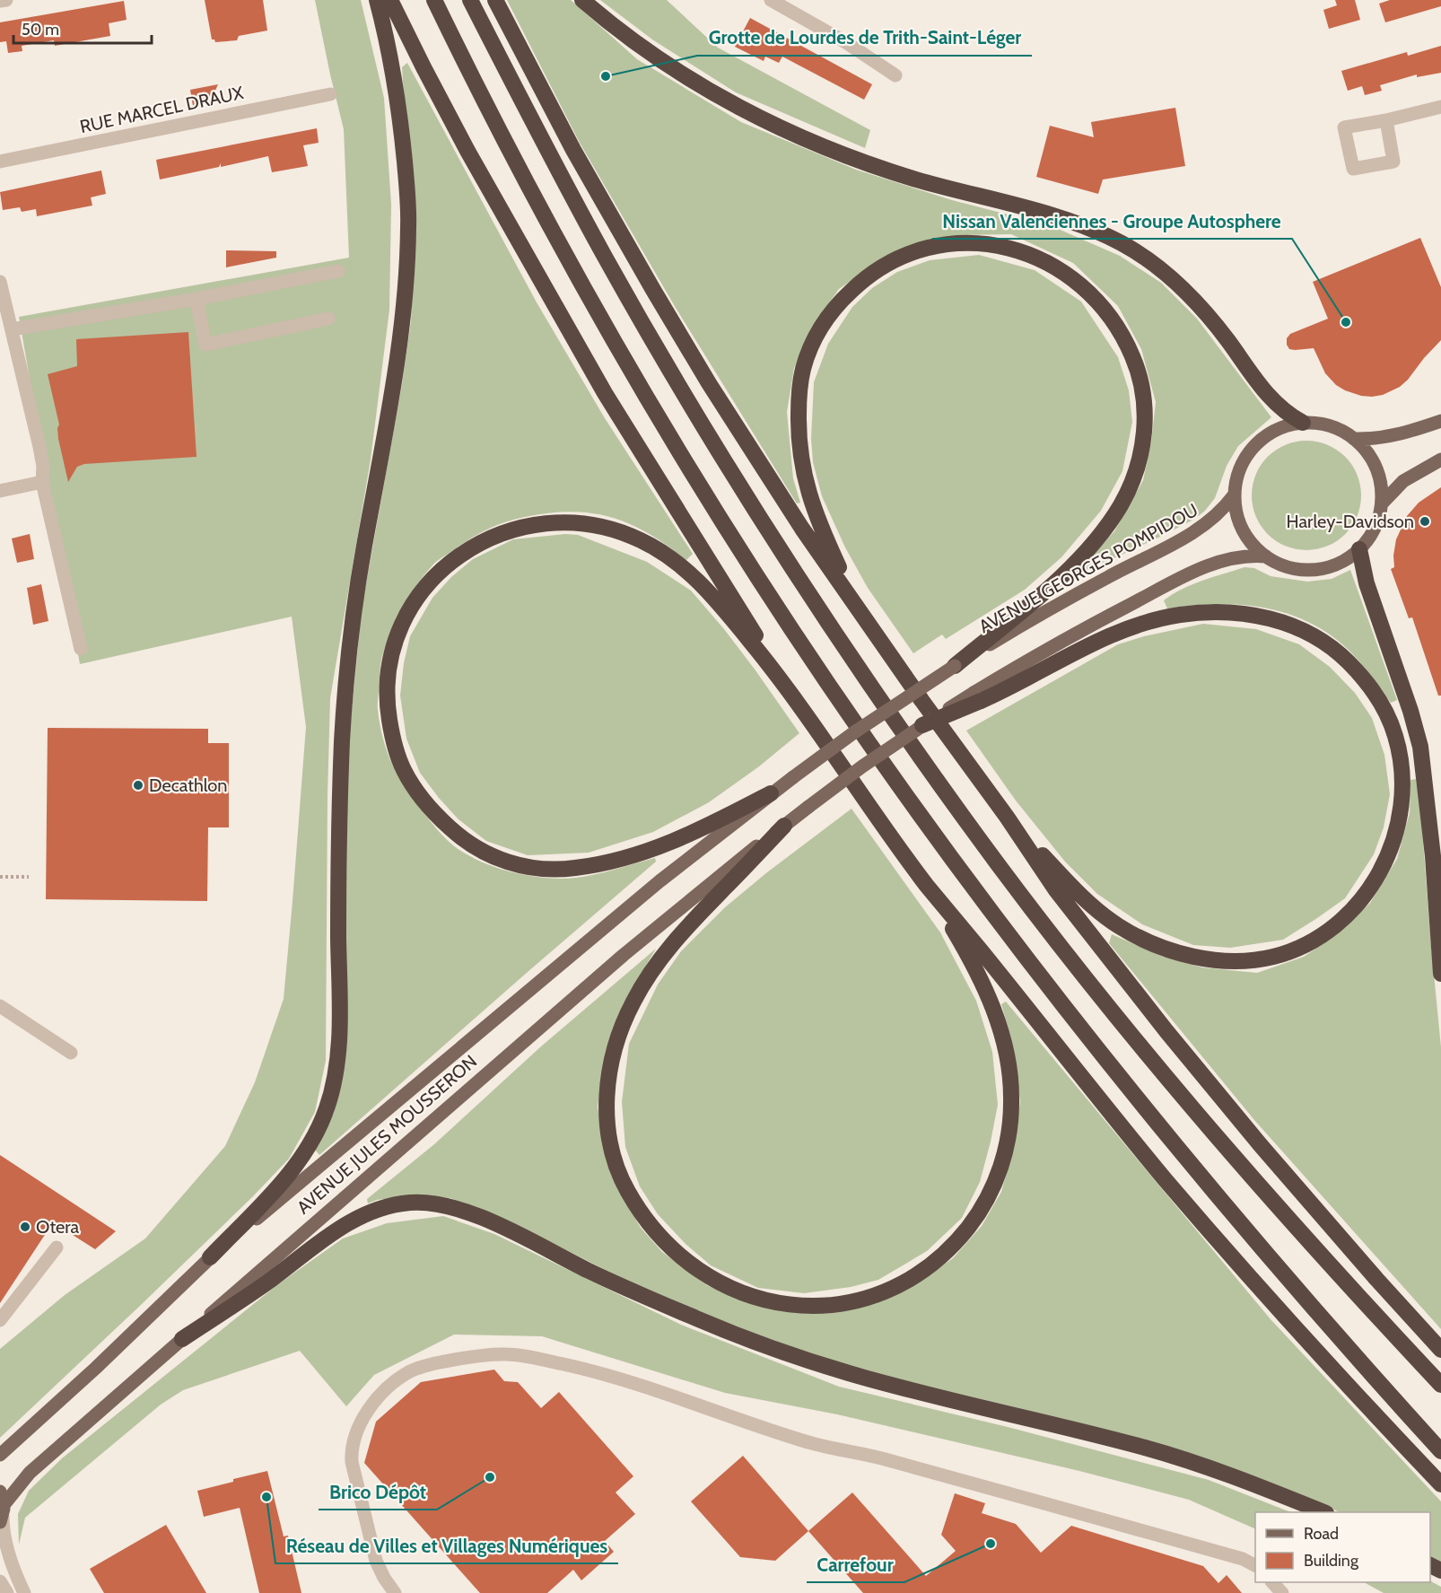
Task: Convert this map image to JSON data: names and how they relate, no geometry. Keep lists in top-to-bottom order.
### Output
{
  "streets": {
    "main road": ["AVENUE GEORGES POMPIDOU", "AVENUE JULES MOUSSERON"],
    "street": ["RUE MARCEL DRAUX"]
  },
  "crossings": [
    ["AVENUE GEORGES POMPIDOU", "AVENUE JULES MOUSSERON"]
  ],
  "places": [
    "Grotte de Lourdes de Trith-Saint-Léger",
    "Nissan Valenciennes - Groupe Autosphere",
    "Harley-Davidson",
    "Decathlon",
    "Otera",
    "Brico Dépôt",
    "Réseau de Villes et Villages Numériques",
    "Carrefour"
  ],
  "legend": ["Road", "Building"],
  "scale_bar": "50 m"
}
